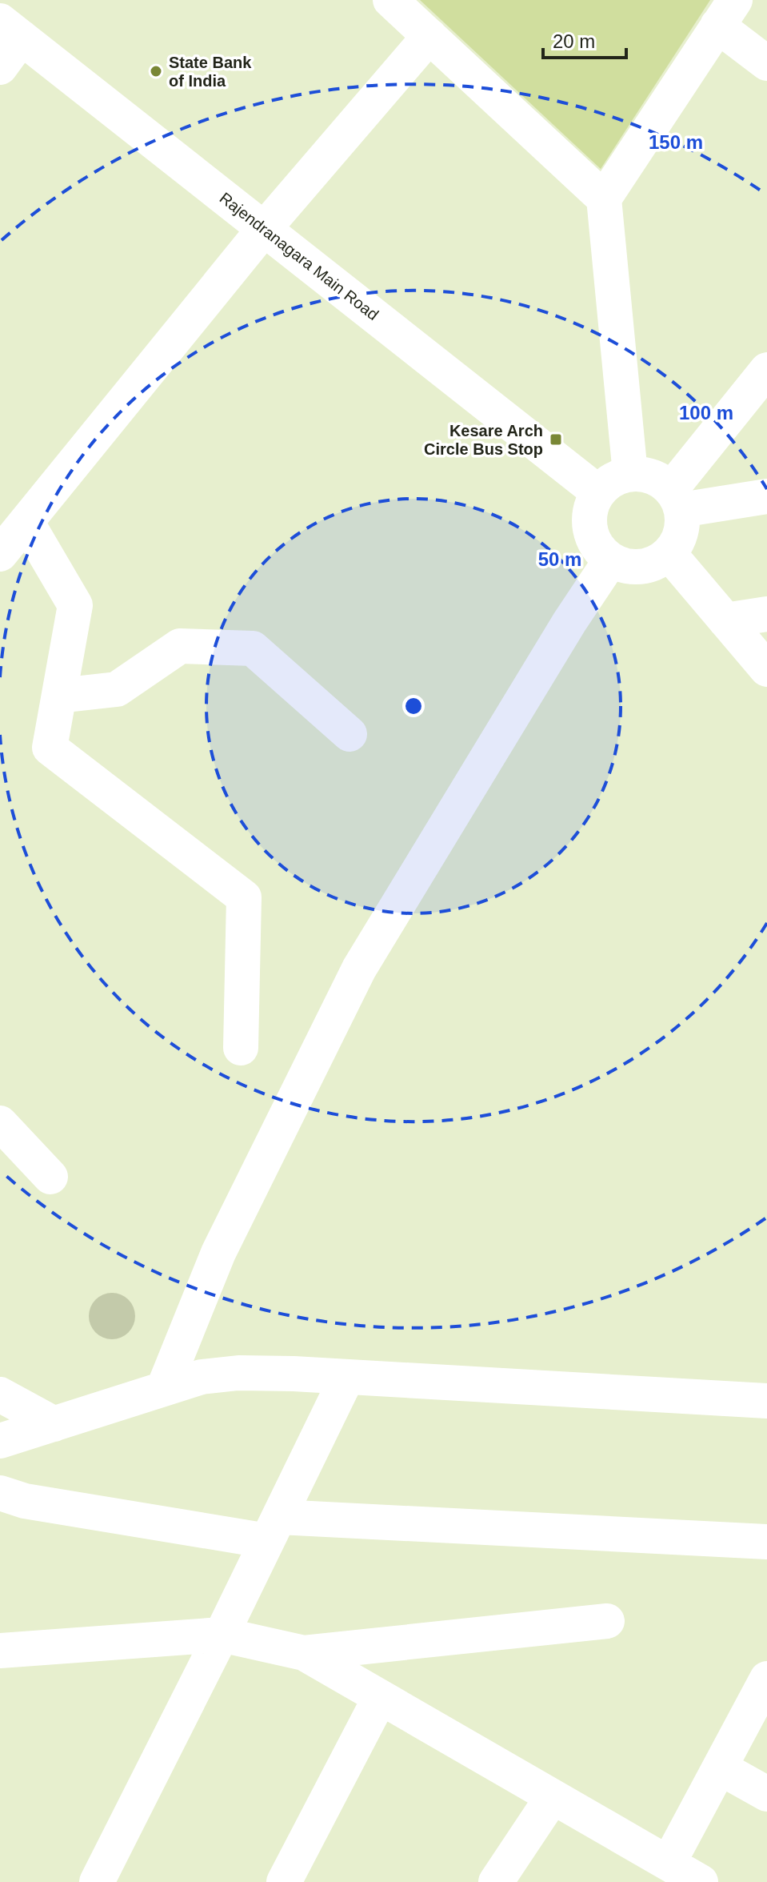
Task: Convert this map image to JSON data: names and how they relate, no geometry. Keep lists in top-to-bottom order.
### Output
{
  "streets": {
    "street": ["Rajendranagara Main Road"]
  },
  "places": {
    "other": ["State Bank of India"],
    "transit": ["Kesare Arch Circle Bus Stop"]
  },
  "scale_bar": "20 m",
  "rings": ["150 m", "100 m", "50 m"]
}
